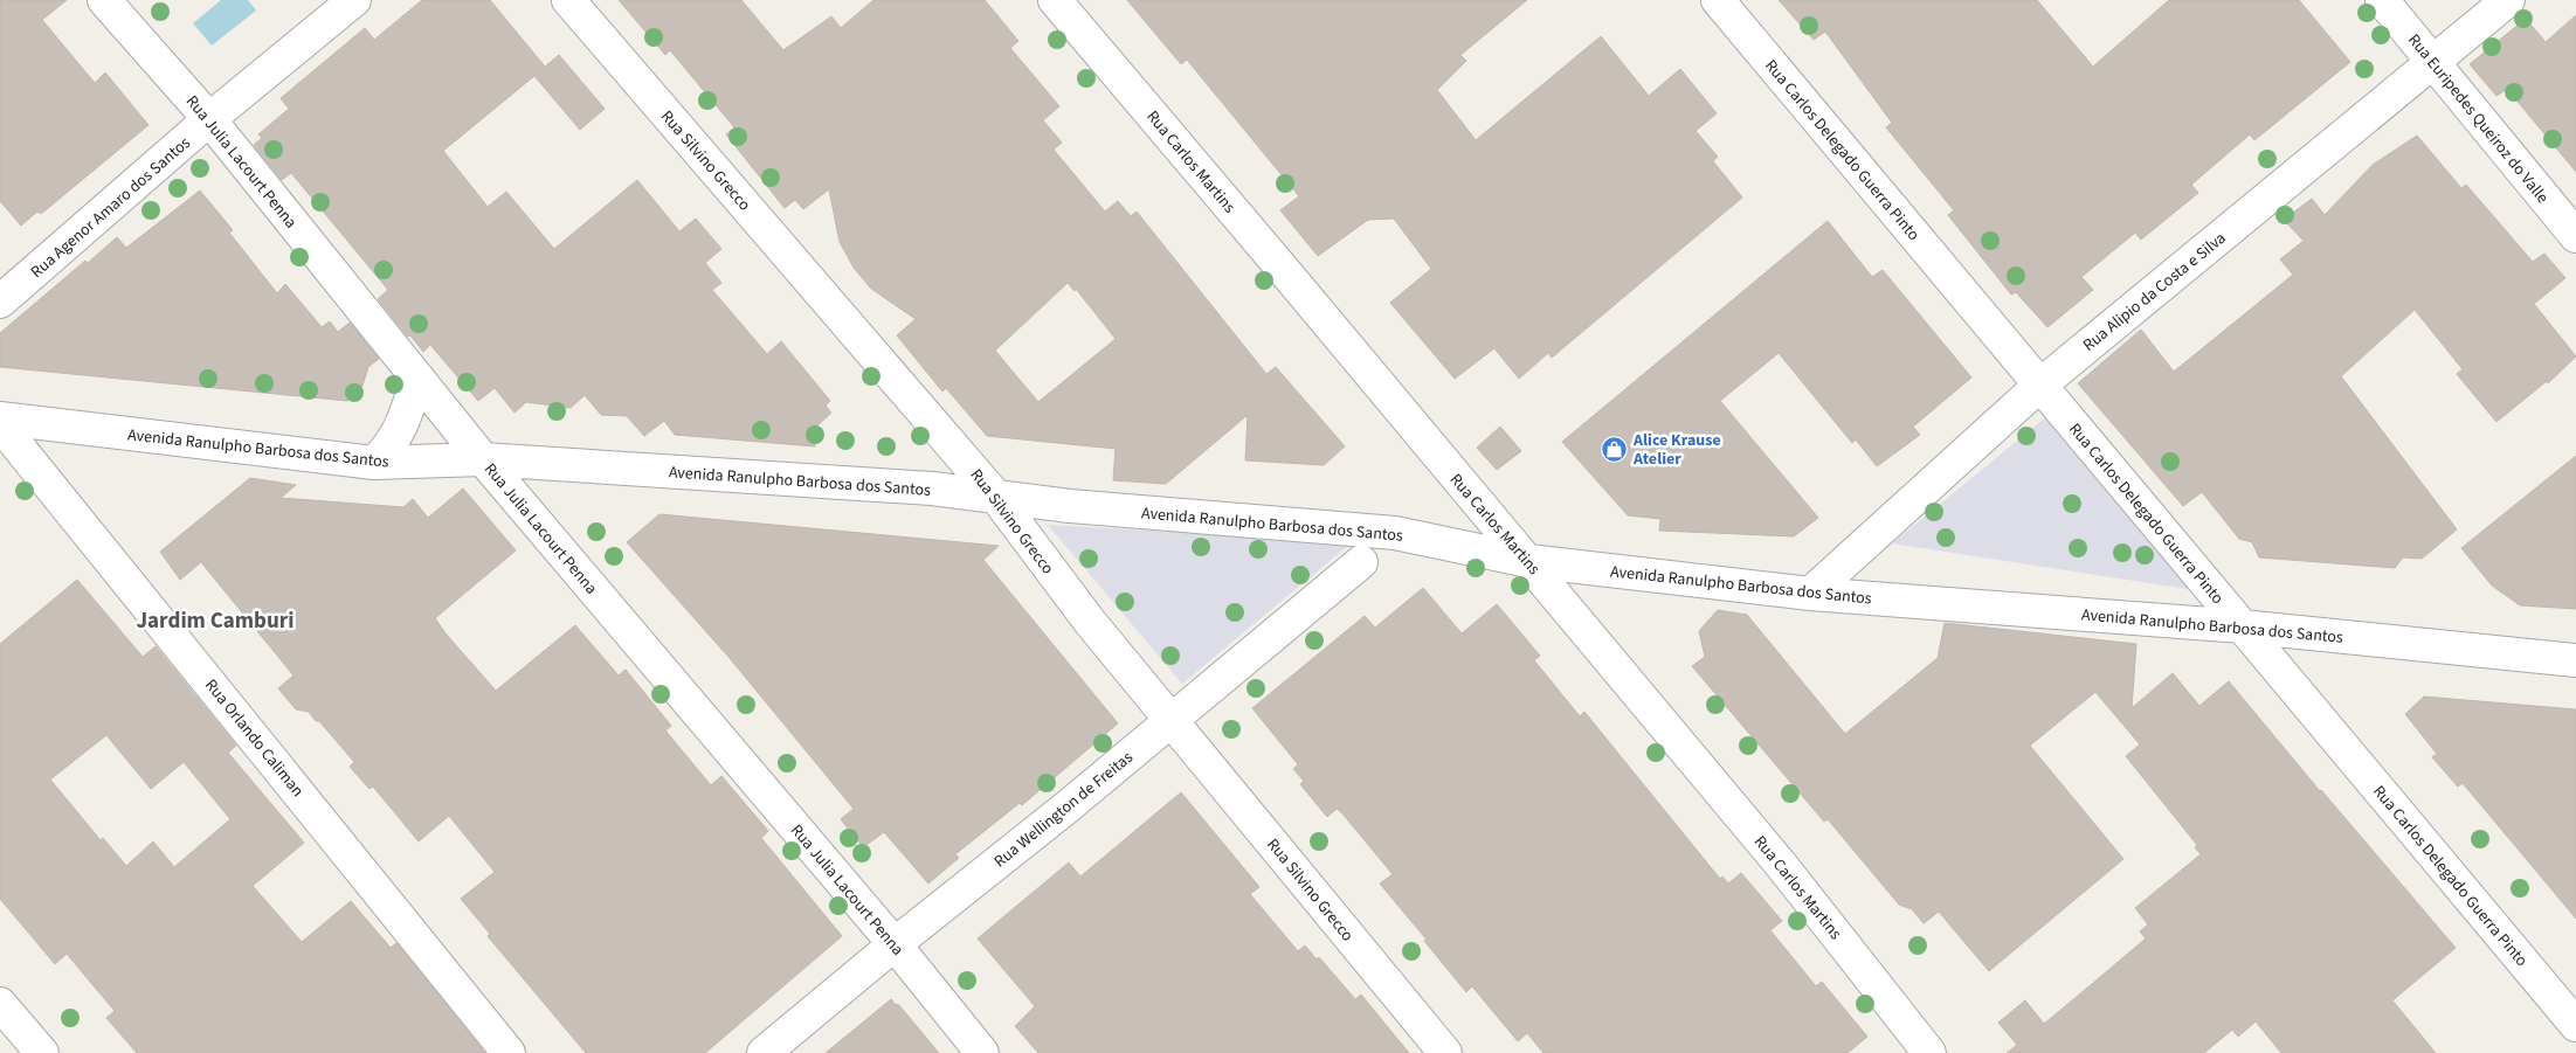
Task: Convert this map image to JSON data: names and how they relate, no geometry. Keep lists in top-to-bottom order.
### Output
{
  "streets": {
    "street": [
      "Rua Euripedes Queiroz do Valle",
      "Rua Carlos Delegado Guerra Pinto",
      "Rua Silvino Grecco",
      "Rua Julia Lacourt Penna",
      "Rua Carlos Martins",
      "Rua Agenor Amaro dos Santos",
      "Rua Alipio da Costa e Silva",
      "Avenida Ranulpho Barbosa dos Santos",
      "Rua Orlando Caliman",
      "Rua Wellington de Freitas"
    ]
  },
  "crossings": [
    ["Rua Euripedes Queiroz do Valle", "Rua Alipio da Costa e Silva"],
    ["Rua Carlos Delegado Guerra Pinto", "Rua Alipio da Costa e Silva"],
    ["Rua Carlos Delegado Guerra Pinto", "Avenida Ranulpho Barbosa dos Santos"],
    ["Rua Silvino Grecco", "Avenida Ranulpho Barbosa dos Santos"],
    ["Rua Silvino Grecco", "Rua Wellington de Freitas"],
    ["Rua Julia Lacourt Penna", "Rua Agenor Amaro dos Santos"],
    ["Rua Julia Lacourt Penna", "Avenida Ranulpho Barbosa dos Santos"],
    ["Rua Julia Lacourt Penna", "Rua Wellington de Freitas"],
    ["Rua Carlos Martins", "Avenida Ranulpho Barbosa dos Santos"],
    ["Rua Alipio da Costa e Silva", "Avenida Ranulpho Barbosa dos Santos"]
  ],
  "districts": ["Jardim Camburi"],
  "places": {
    "shop": ["Alice Krause Atelier"]
  }
}
